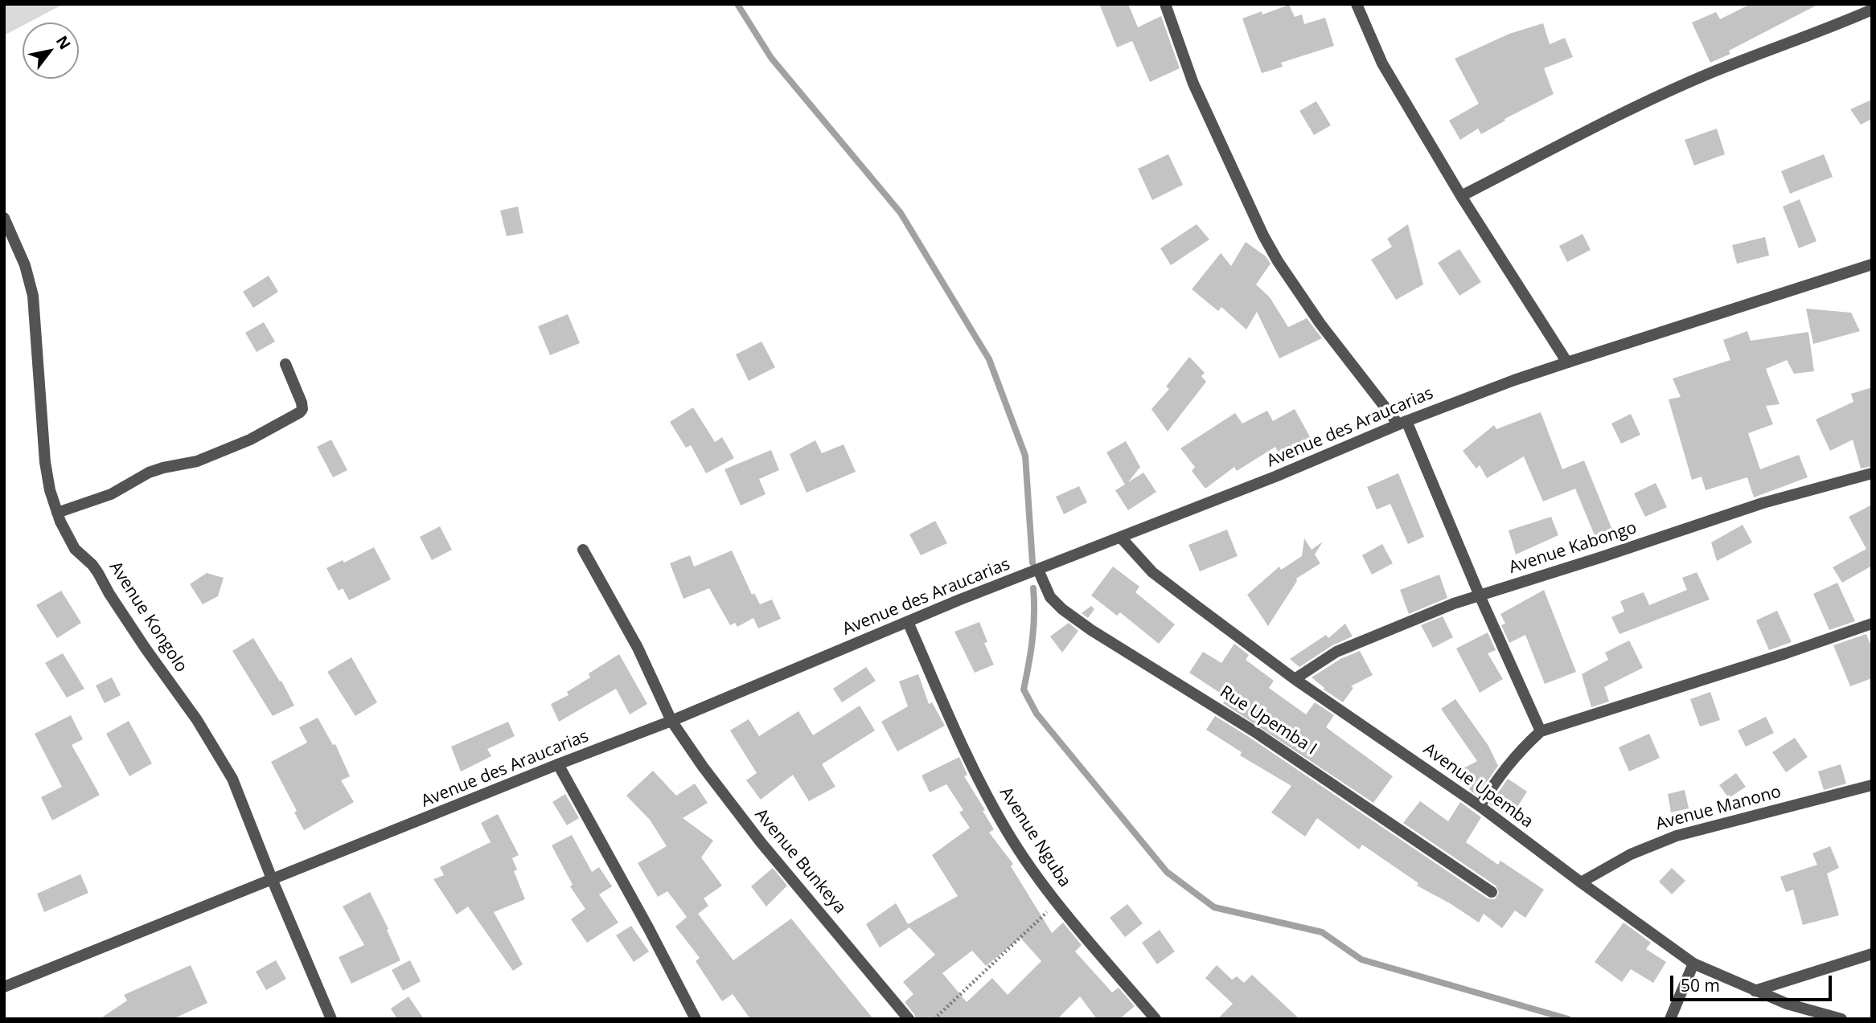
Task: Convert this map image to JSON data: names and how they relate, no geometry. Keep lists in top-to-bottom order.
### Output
{
  "streets": {
    "street": [
      "Avenue des Araucarias",
      "Avenue Kabongo",
      "Avenue Kongolo",
      "Rue Upemba I",
      "Avenue Upemba",
      "Avenue Manono",
      "Avenue Nguba",
      "Avenue Bunkeya"
    ]
  },
  "crossings": [
    ["Avenue des Araucarias", "Avenue Kongolo"],
    ["Avenue des Araucarias", "Rue Upemba I"],
    ["Avenue des Araucarias", "Avenue Upemba"],
    ["Avenue des Araucarias", "Avenue Nguba"],
    ["Avenue des Araucarias", "Avenue Bunkeya"],
    ["Avenue Kabongo", "Avenue Upemba"],
    ["Avenue Upemba", "Avenue Manono"]
  ],
  "scale_bar": "50 m",
  "north": "top right"
}
